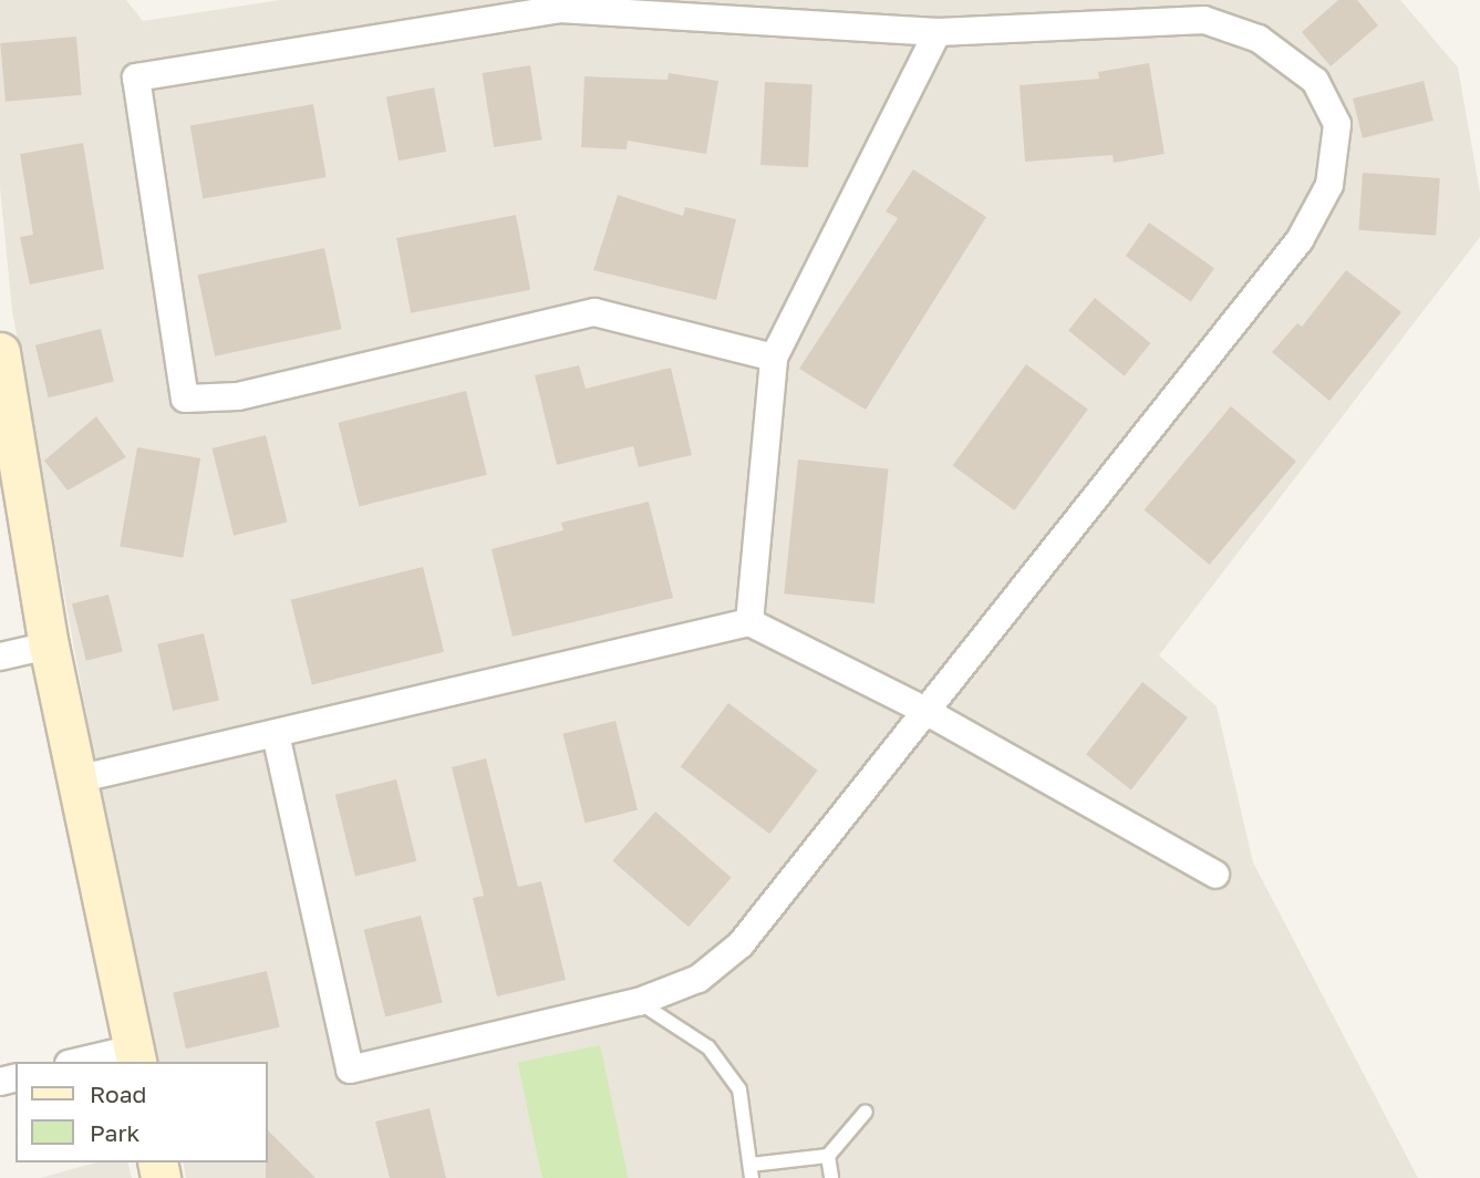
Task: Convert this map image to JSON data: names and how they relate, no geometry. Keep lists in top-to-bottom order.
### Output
{
  "legend": ["Road", "Park"]
}
